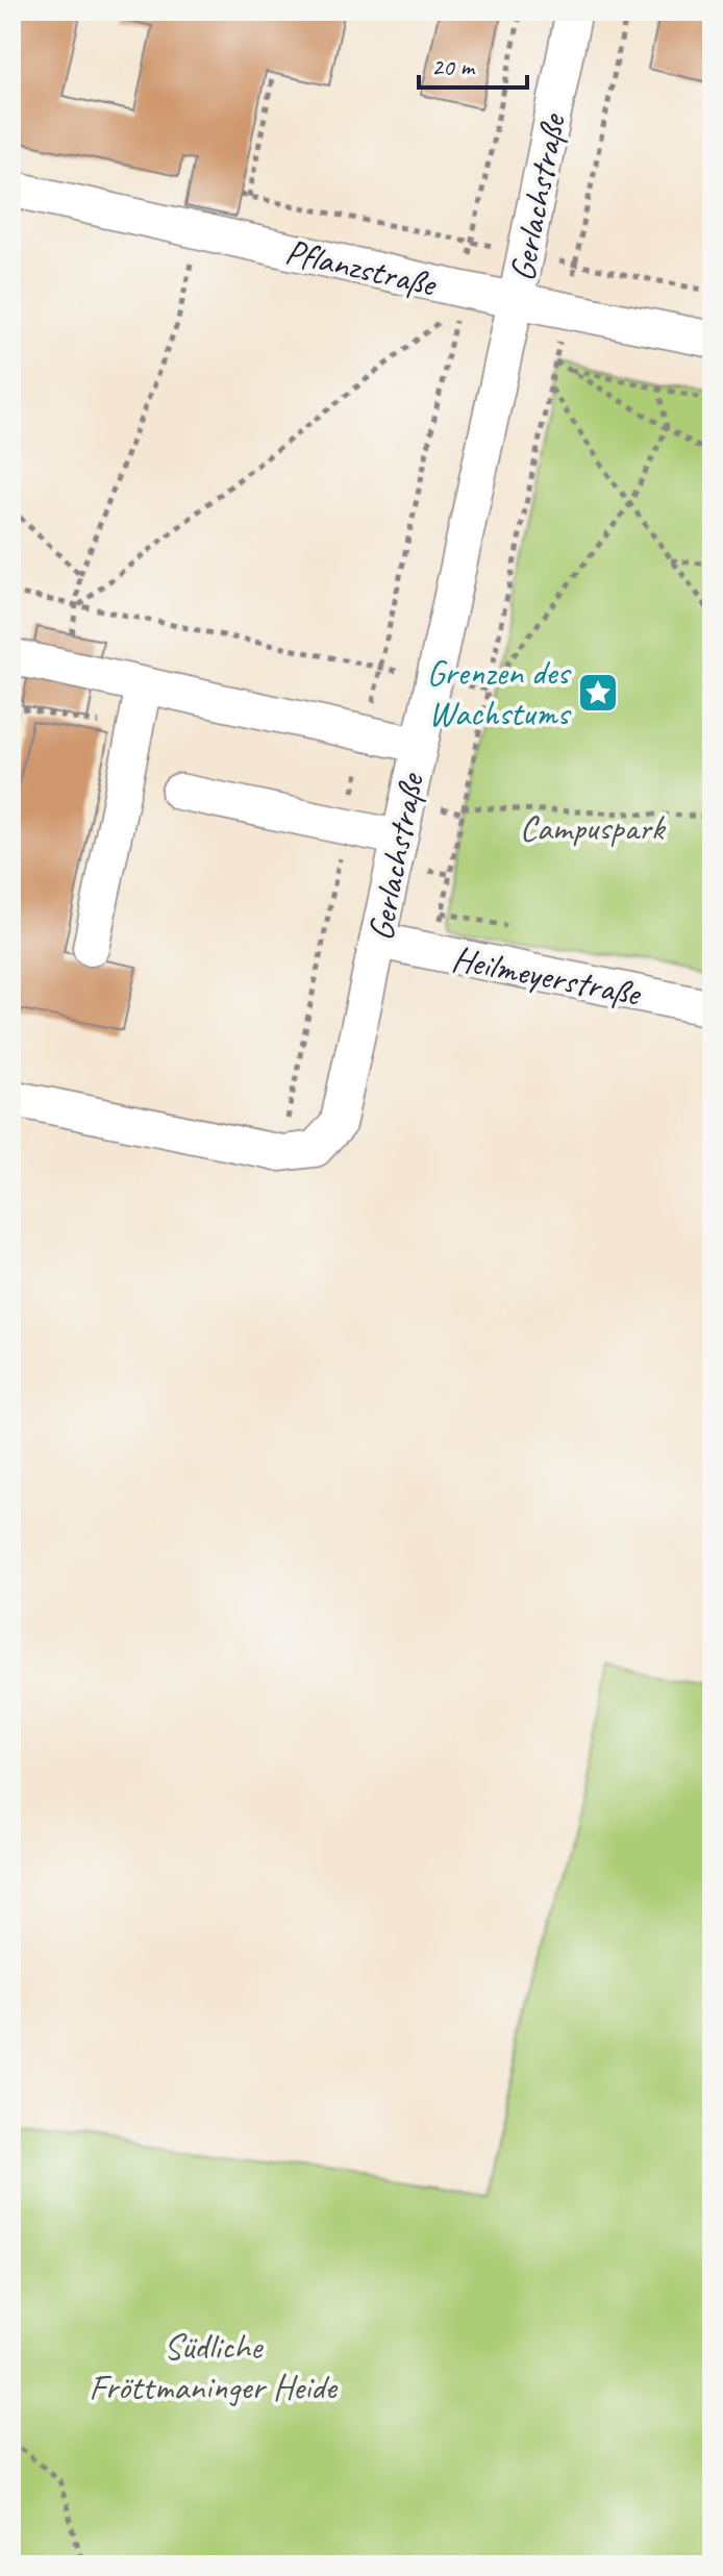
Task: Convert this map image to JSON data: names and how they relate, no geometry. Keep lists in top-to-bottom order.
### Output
{
  "streets": {
    "street": ["Gerlachstraße", "Pflanzstraße", "Heilmeyerstraße"]
  },
  "crossings": [
    ["Gerlachstraße", "Pflanzstraße"],
    ["Gerlachstraße", "Heilmeyerstraße"]
  ],
  "parks": ["Campuspark", "Südliche Fröttmaninger Heide"],
  "places": {
    "place": ["Grenzen des Wachstums"]
  },
  "scale_bar": "20 m"
}
